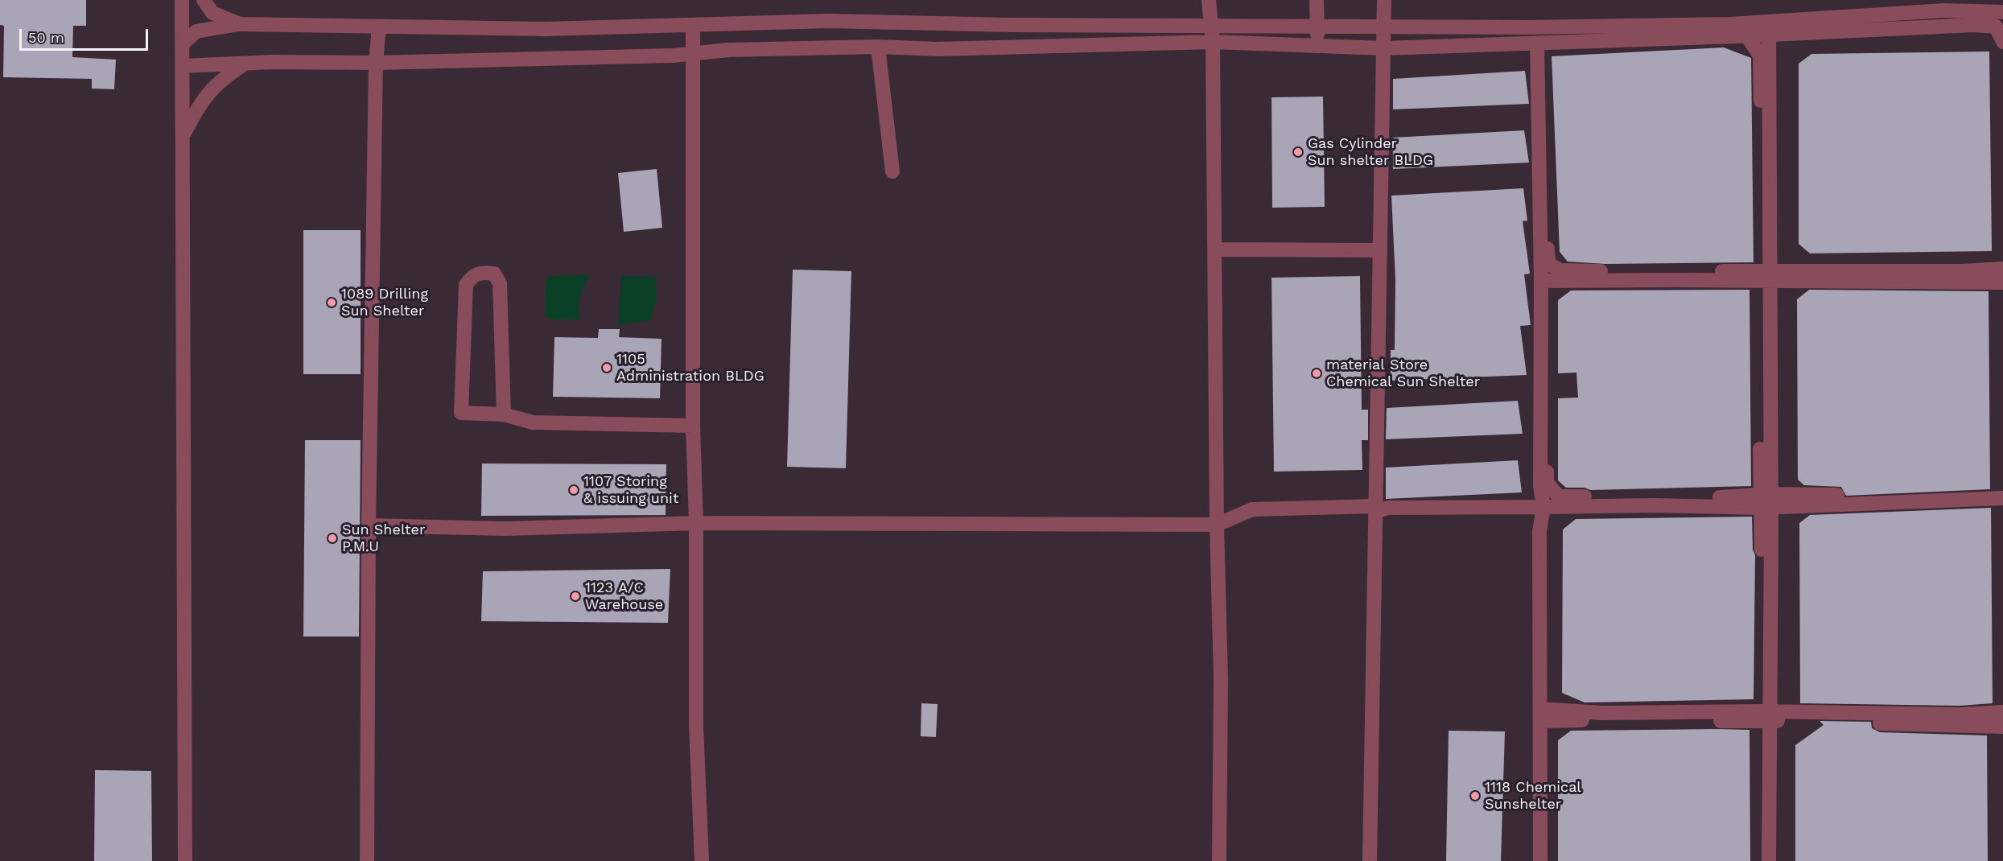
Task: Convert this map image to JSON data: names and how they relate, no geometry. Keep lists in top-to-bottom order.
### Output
{
  "places": [
    "Gas Cylinder Sun shelter BLDG",
    "1089 Drilling Sun Shelter",
    "1105 Administration BLDG",
    "material Store Chemical Sun Shelter",
    "1107 Storing & issuing unit",
    "Sun Shelter P.M.U",
    "1123 A/C Warehouse",
    "1118 Chemical Sunshelter"
  ],
  "scale_bar": "50 m"
}
